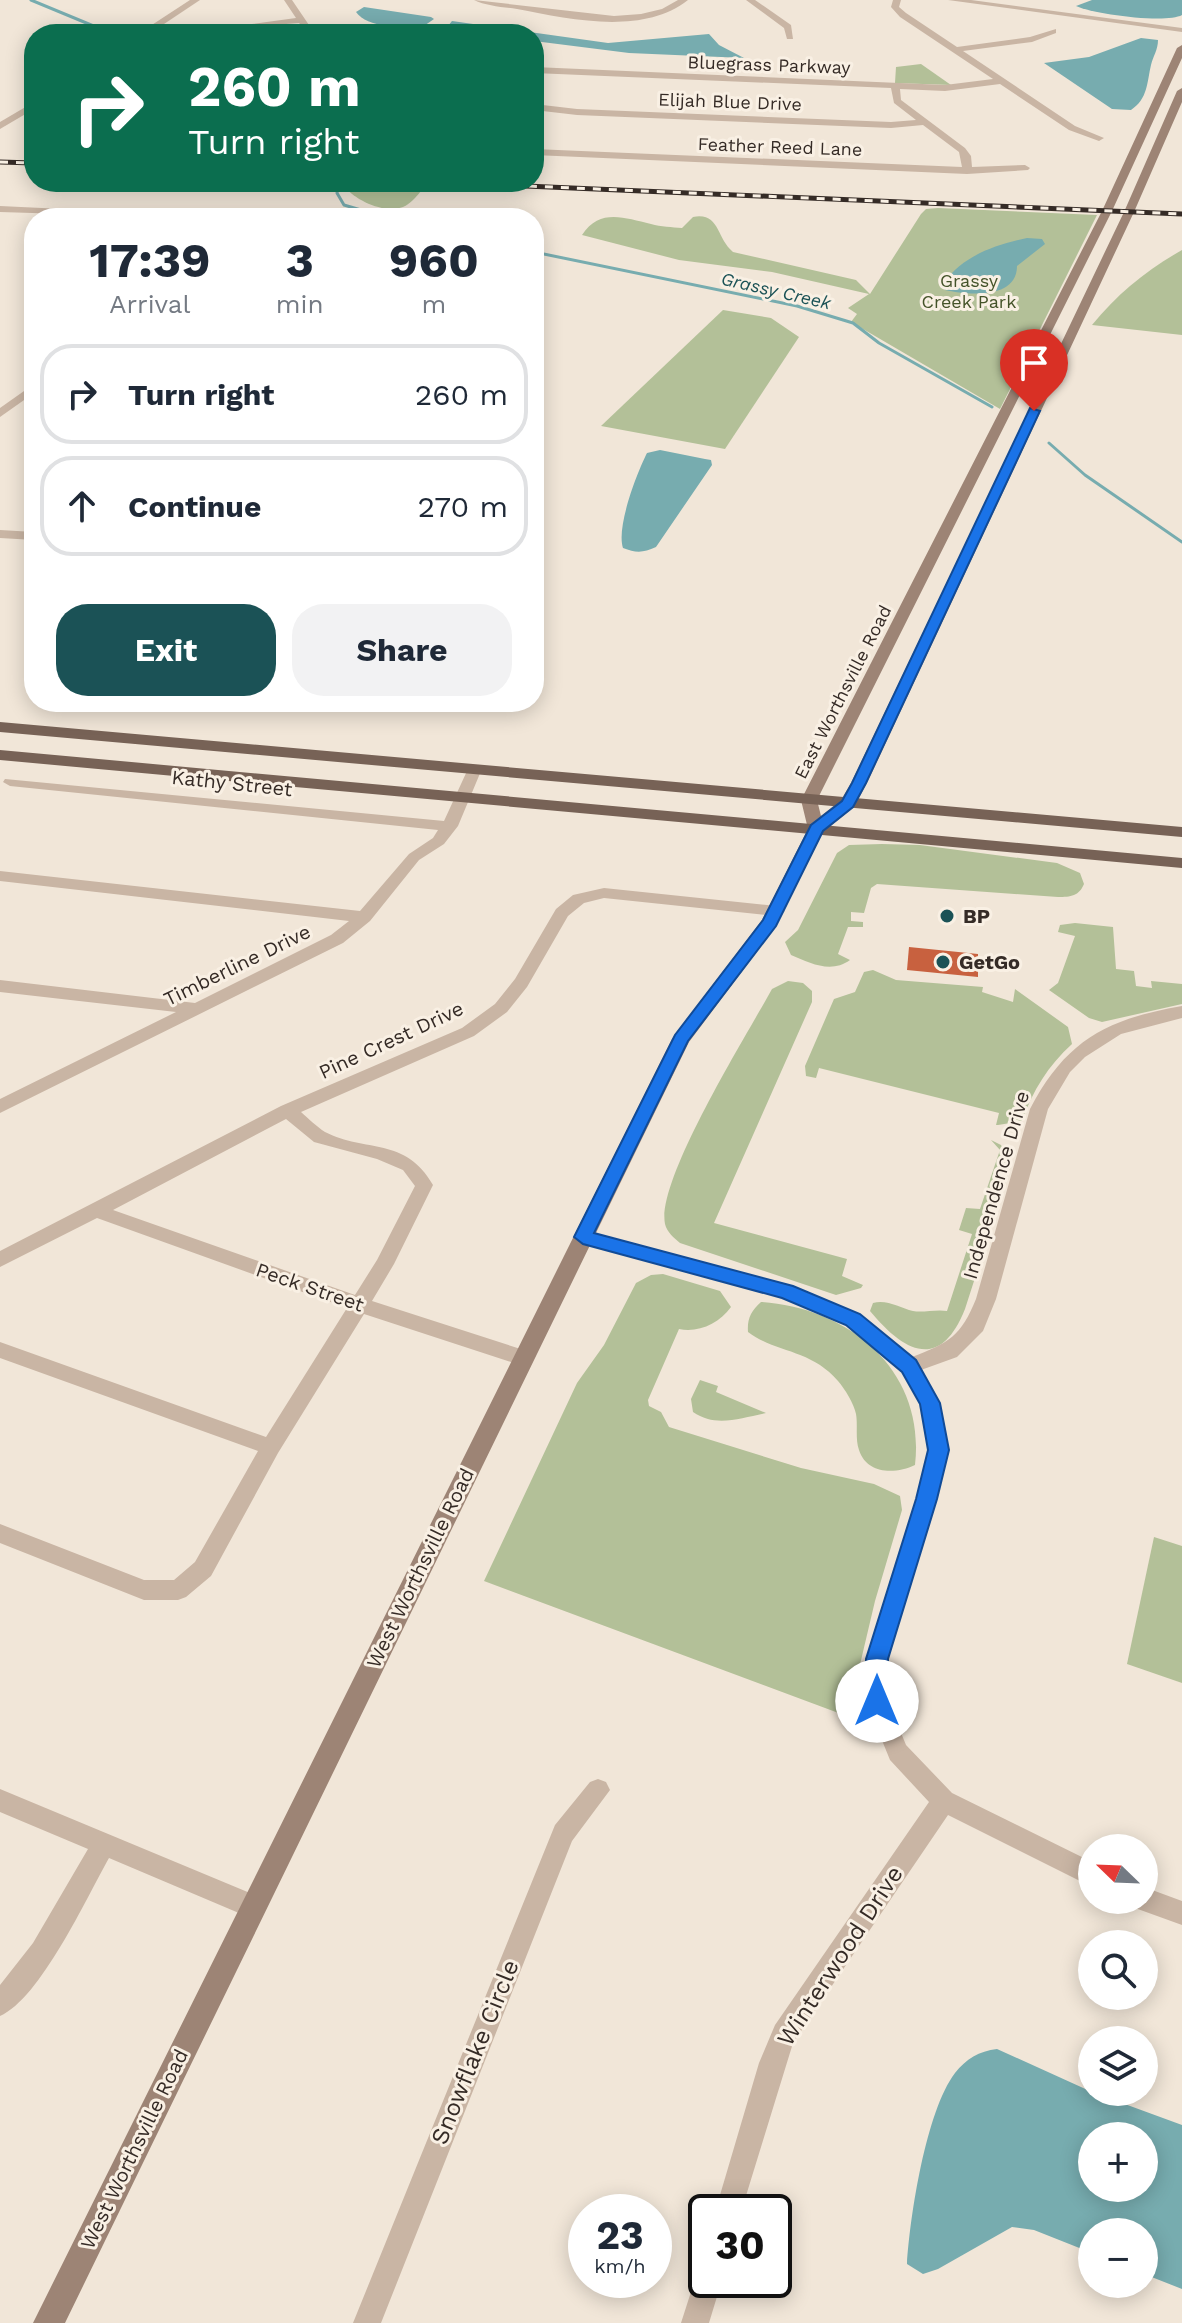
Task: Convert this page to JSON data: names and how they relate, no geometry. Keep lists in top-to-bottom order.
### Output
{
  "streets": {
    "main road": ["East Worthsville Road", "West Worthsville Road"],
    "street": [
      "Bluegrass Parkway",
      "Elijah Blue Drive",
      "Feather Reed Lane",
      "Kathy Street",
      "Timberline Drive",
      "Pine Crest Drive",
      "Independence Drive",
      "Peck Street",
      "Winterwood Drive",
      "Snowflake Circle"
    ]
  },
  "crossings": [
    ["East Worthsville Road", "West Worthsville Road"],
    ["Kathy Street", "Timberline Drive"],
    ["Pine Crest Drive", "Peck Street"],
    ["Pine Crest Drive", "West Worthsville Road"],
    ["Peck Street", "West Worthsville Road"]
  ],
  "water": ["Grassy Creek"],
  "parks": ["Grassy Creek Park"],
  "places": ["BP", "GetGo"],
  "north": "top left",
  "page": {
    "turn": ["260 m", "Turn right"],
    "eta": [
      "17:39",
      "Arrival",
      "3",
      "min",
      "960",
      "m"
    ],
    "list": [
      {
        "name": "Turn right",
        "value": "260 m"
      },
      {
        "name": "Continue",
        "value": "270 m"
      }
    ],
    "buttons": ["Exit", "Share"],
    "map_buttons": ["+", "−"],
    "speed": "23 km/h",
    "limit": "30"
  }
}
